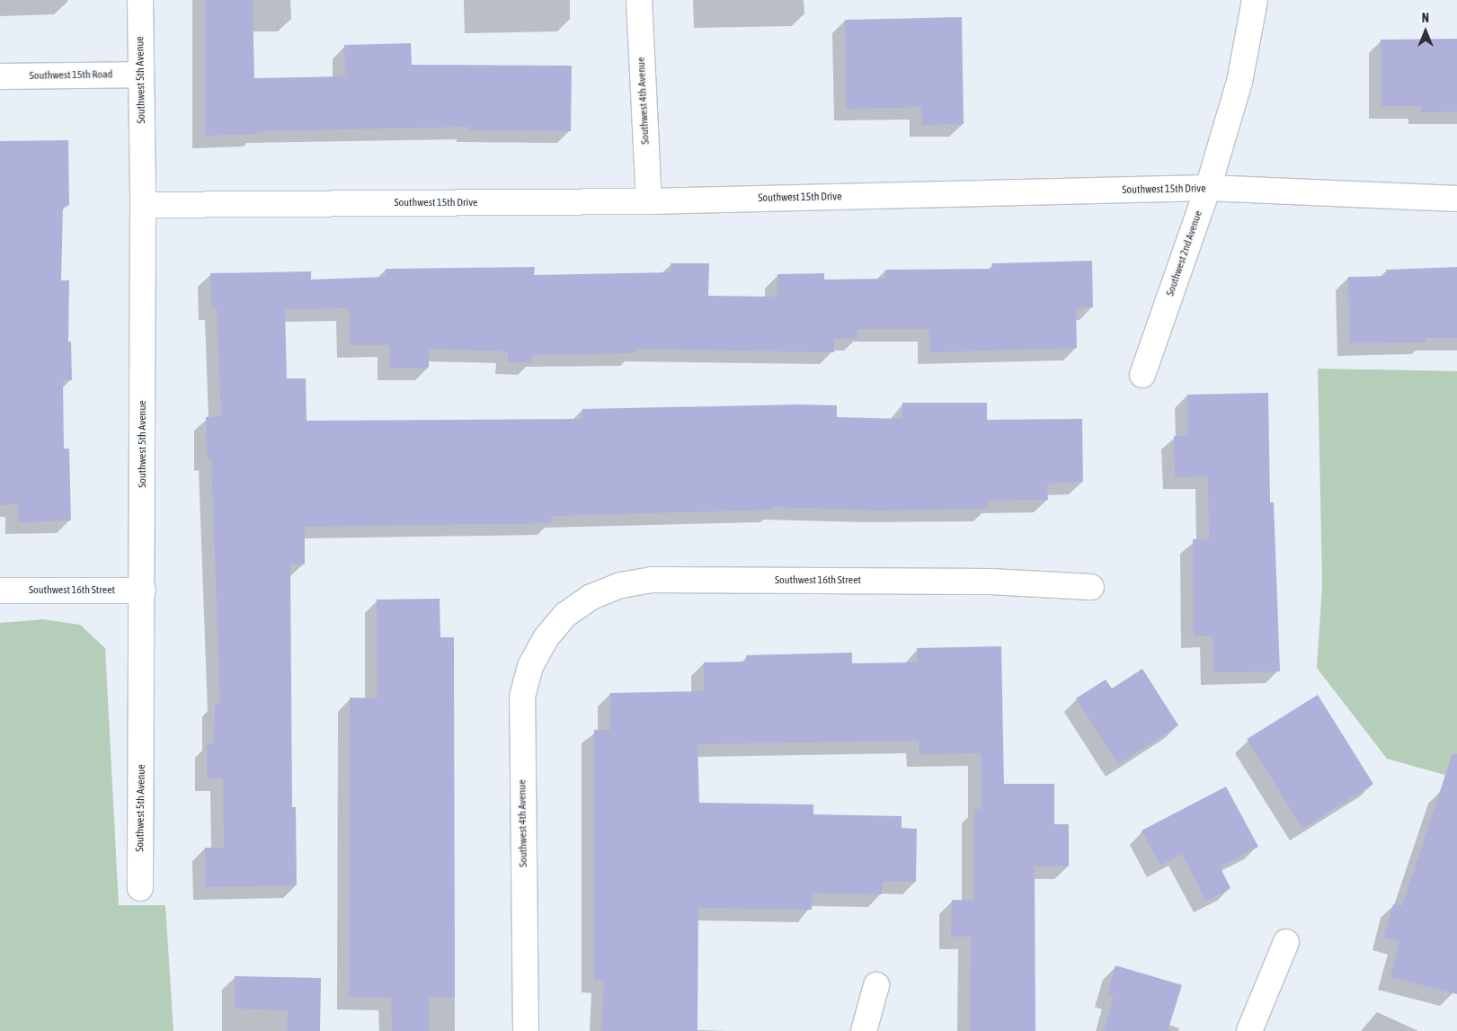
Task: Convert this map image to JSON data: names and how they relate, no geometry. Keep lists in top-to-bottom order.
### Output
{
  "streets": {
    "street": [
      "Southwest 15th Road",
      "Southwest 5th Avenue",
      "Southwest 4th Avenue",
      "Southwest 15th Drive",
      "Southwest 2nd Avenue",
      "Southwest 16th Street"
    ]
  },
  "crossings": [
    ["Southwest 15th Road", "Southwest 5th Avenue"],
    ["Southwest 5th Avenue", "Southwest 15th Drive"],
    ["Southwest 5th Avenue", "Southwest 16th Street"],
    ["Southwest 4th Avenue", "Southwest 15th Drive"],
    ["Southwest 4th Avenue", "Southwest 16th Street"],
    ["Southwest 15th Drive", "Southwest 2nd Avenue"]
  ],
  "north": "top"
}
